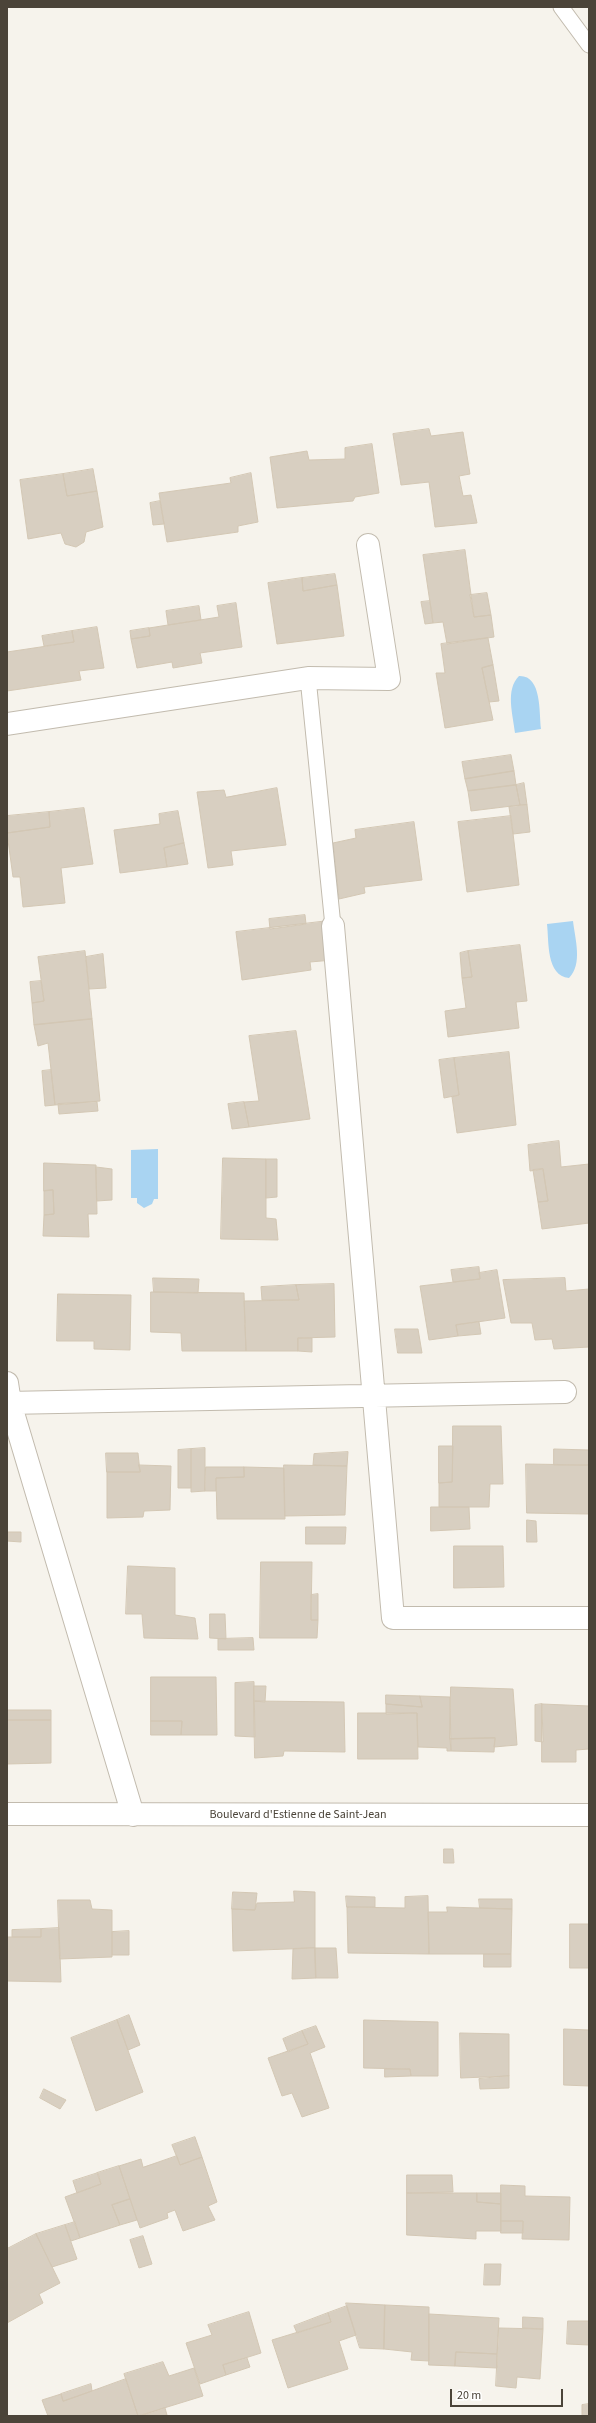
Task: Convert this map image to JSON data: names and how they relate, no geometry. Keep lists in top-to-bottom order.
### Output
{
  "streets": {
    "street": ["Boulevard d'Estienne de Saint-Jean"]
  },
  "scale_bar": "20 m"
}
